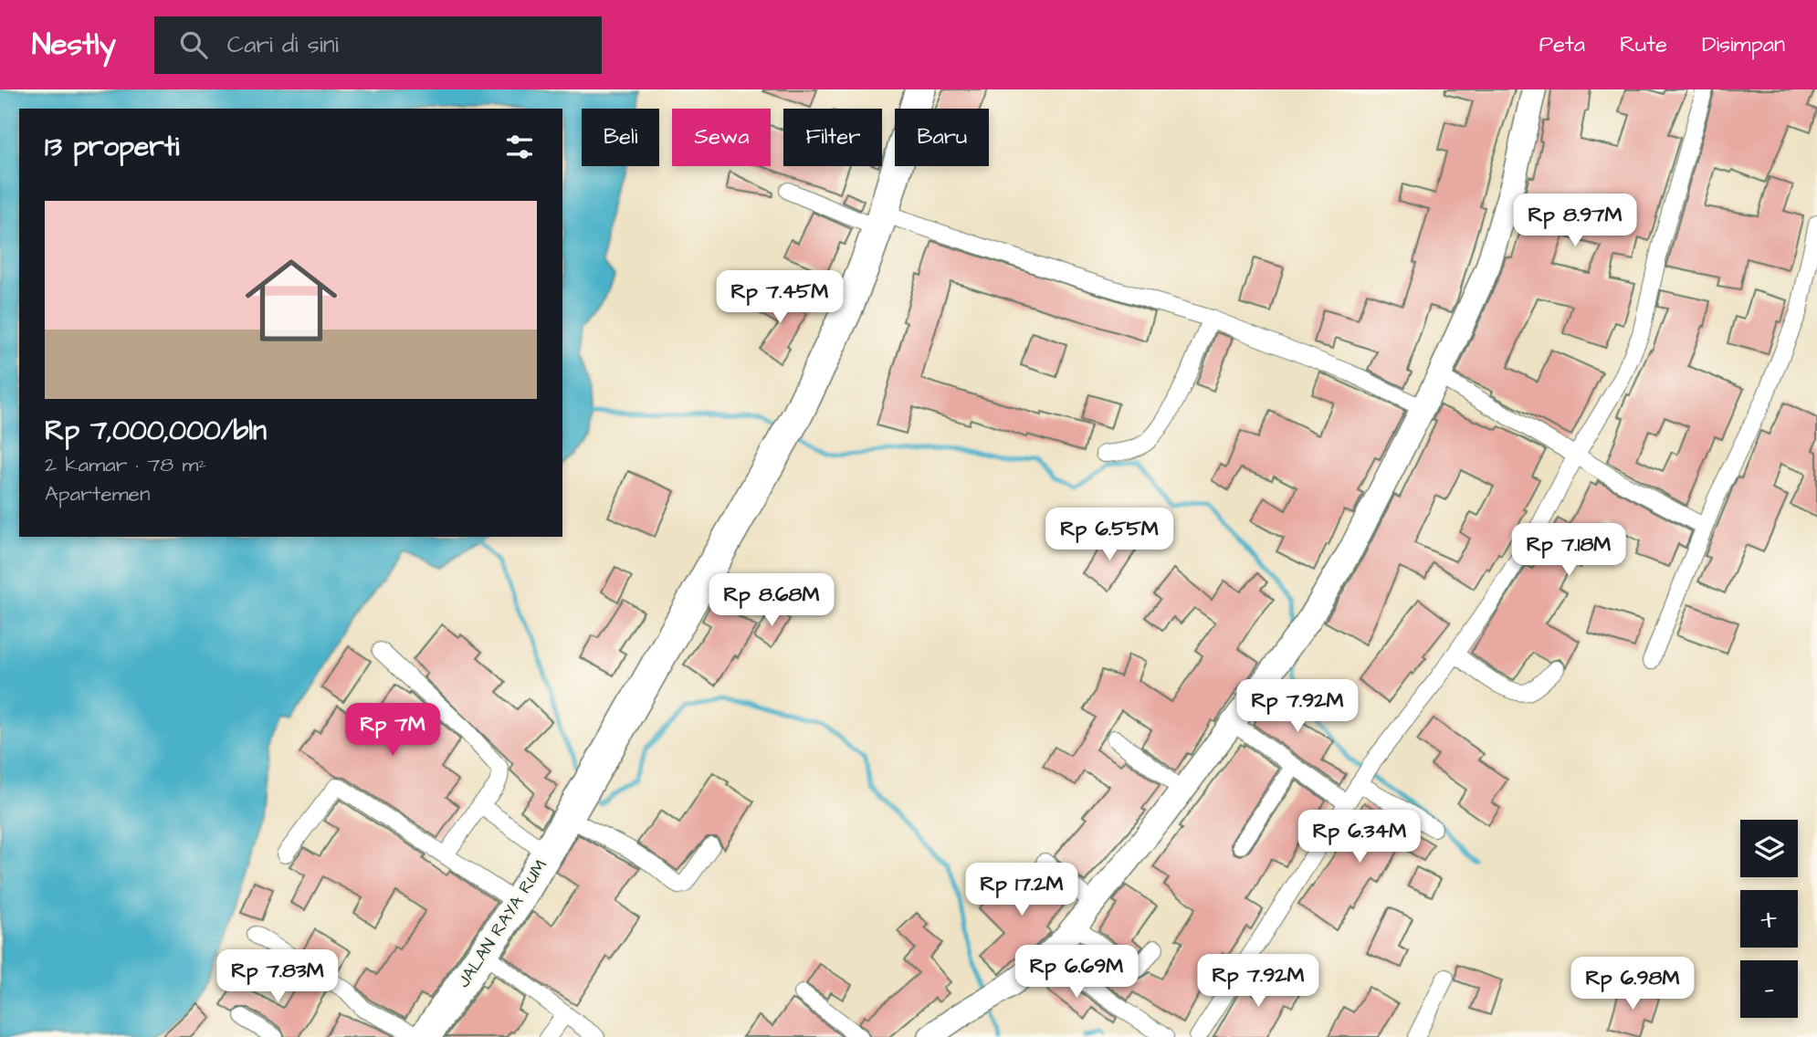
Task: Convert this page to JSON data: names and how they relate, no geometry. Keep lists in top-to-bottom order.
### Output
{
  "streets": {
    "highway": ["JALAN RAYA RUM"]
  },
  "page": {
    "header": "Nestly",
    "search": "Cari di sini",
    "nav": ["Peta", "Rute", "Disimpan"],
    "chip": [
      "Beli",
      "Sewa",
      "Filter",
      "Baru"
    ],
    "heading": "13 properti",
    "list": [
      {
        "name": "Rp 7,000,000/bln",
        "note": "2 kamar · 78 m² · Apartemen"
      }
    ],
    "price": [
      "Rp 8.97M",
      "Rp 7.45M",
      "Rp 6.55M",
      "Rp 7.18M",
      "Rp 8.68M",
      "Rp 7.92M",
      "Rp 7M",
      "Rp 6.34M",
      "Rp 17.2M",
      "Rp 6.69M",
      "Rp 7.83M",
      "Rp 7.92M",
      "Rp 6.98M"
    ],
    "map_buttons": ["+", "−"]
  }
}
